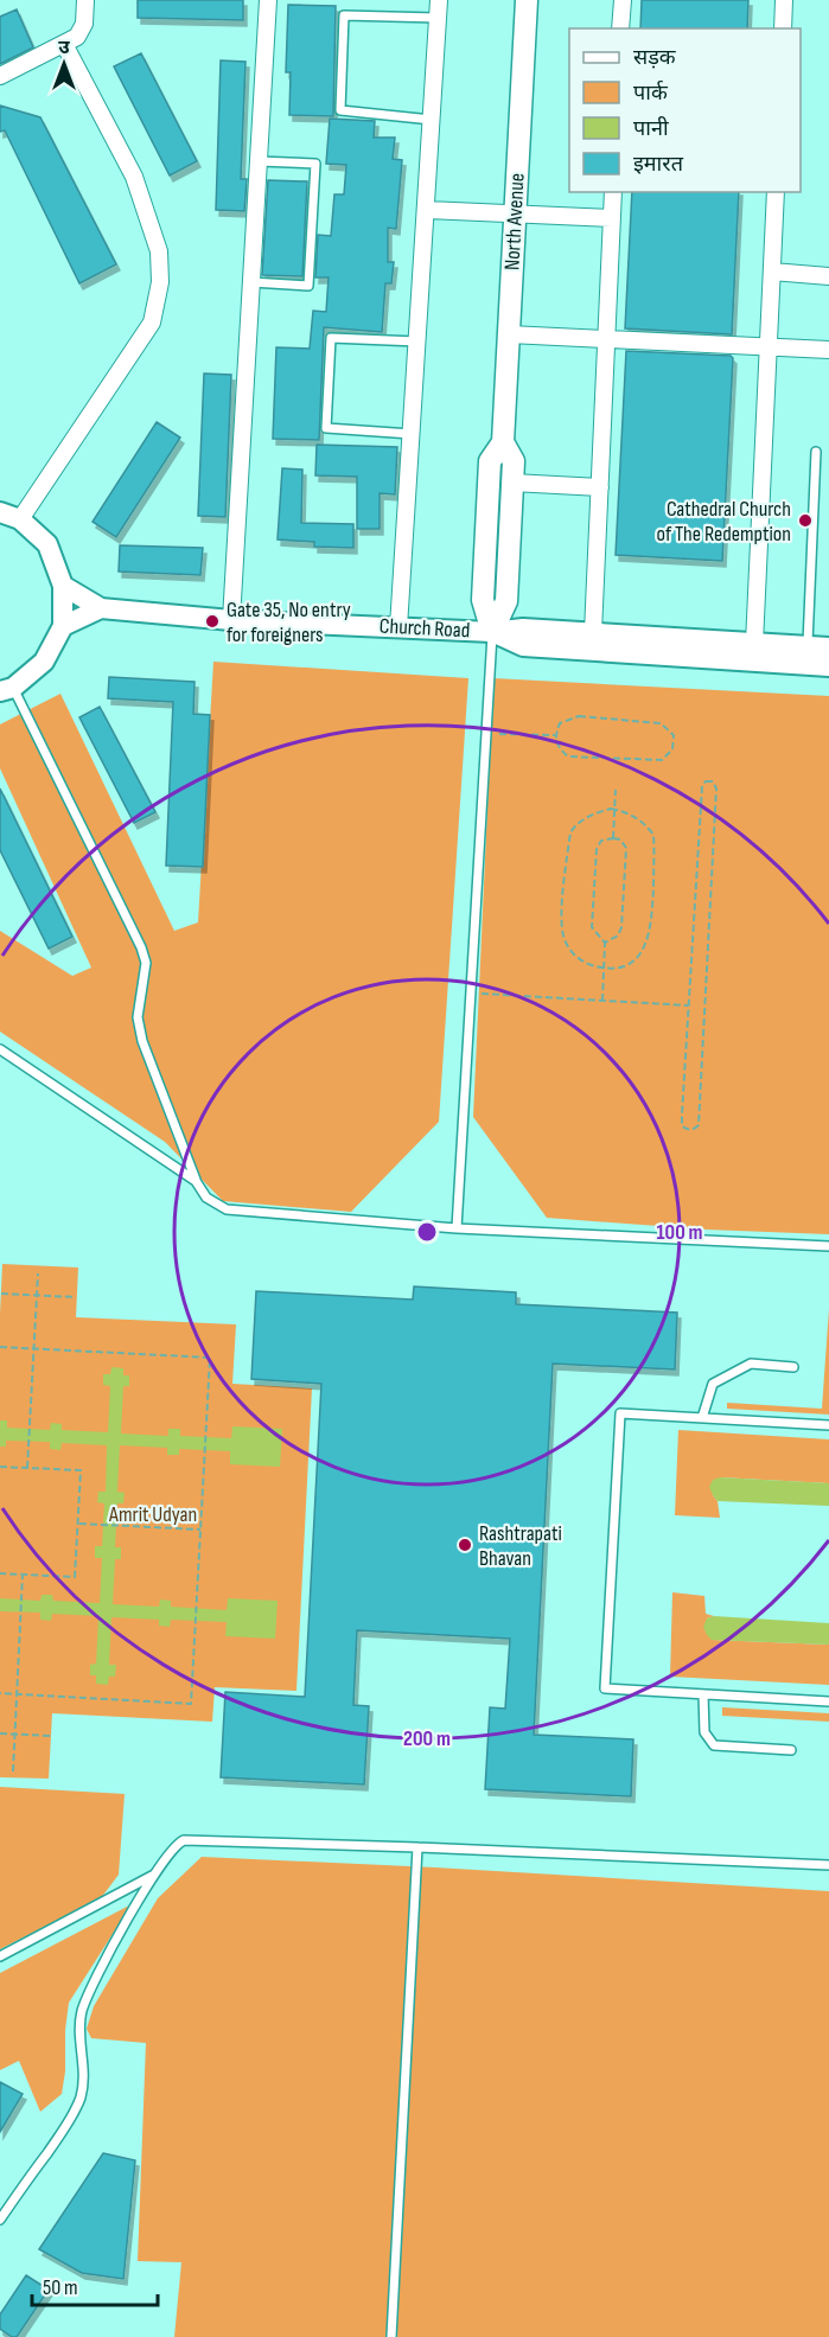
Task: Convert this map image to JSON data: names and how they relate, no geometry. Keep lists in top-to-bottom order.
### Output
{
  "streets": {
    "main road": ["North Avenue"],
    "street": ["Church Road"]
  },
  "crossings": [
    ["North Avenue", "Church Road"]
  ],
  "parks": ["Amrit Udyan"],
  "places": ["Cathedral Church of The Redemption", "Gate 35, No entry for foreigners", "Rashtrapati Bhavan"],
  "legend": [
    "सड़क",
    "पार्क",
    "पानी",
    "इमारत"
  ],
  "scale_bar": "50 m",
  "north": "top",
  "rings": ["100 m", "200 m"]
}
